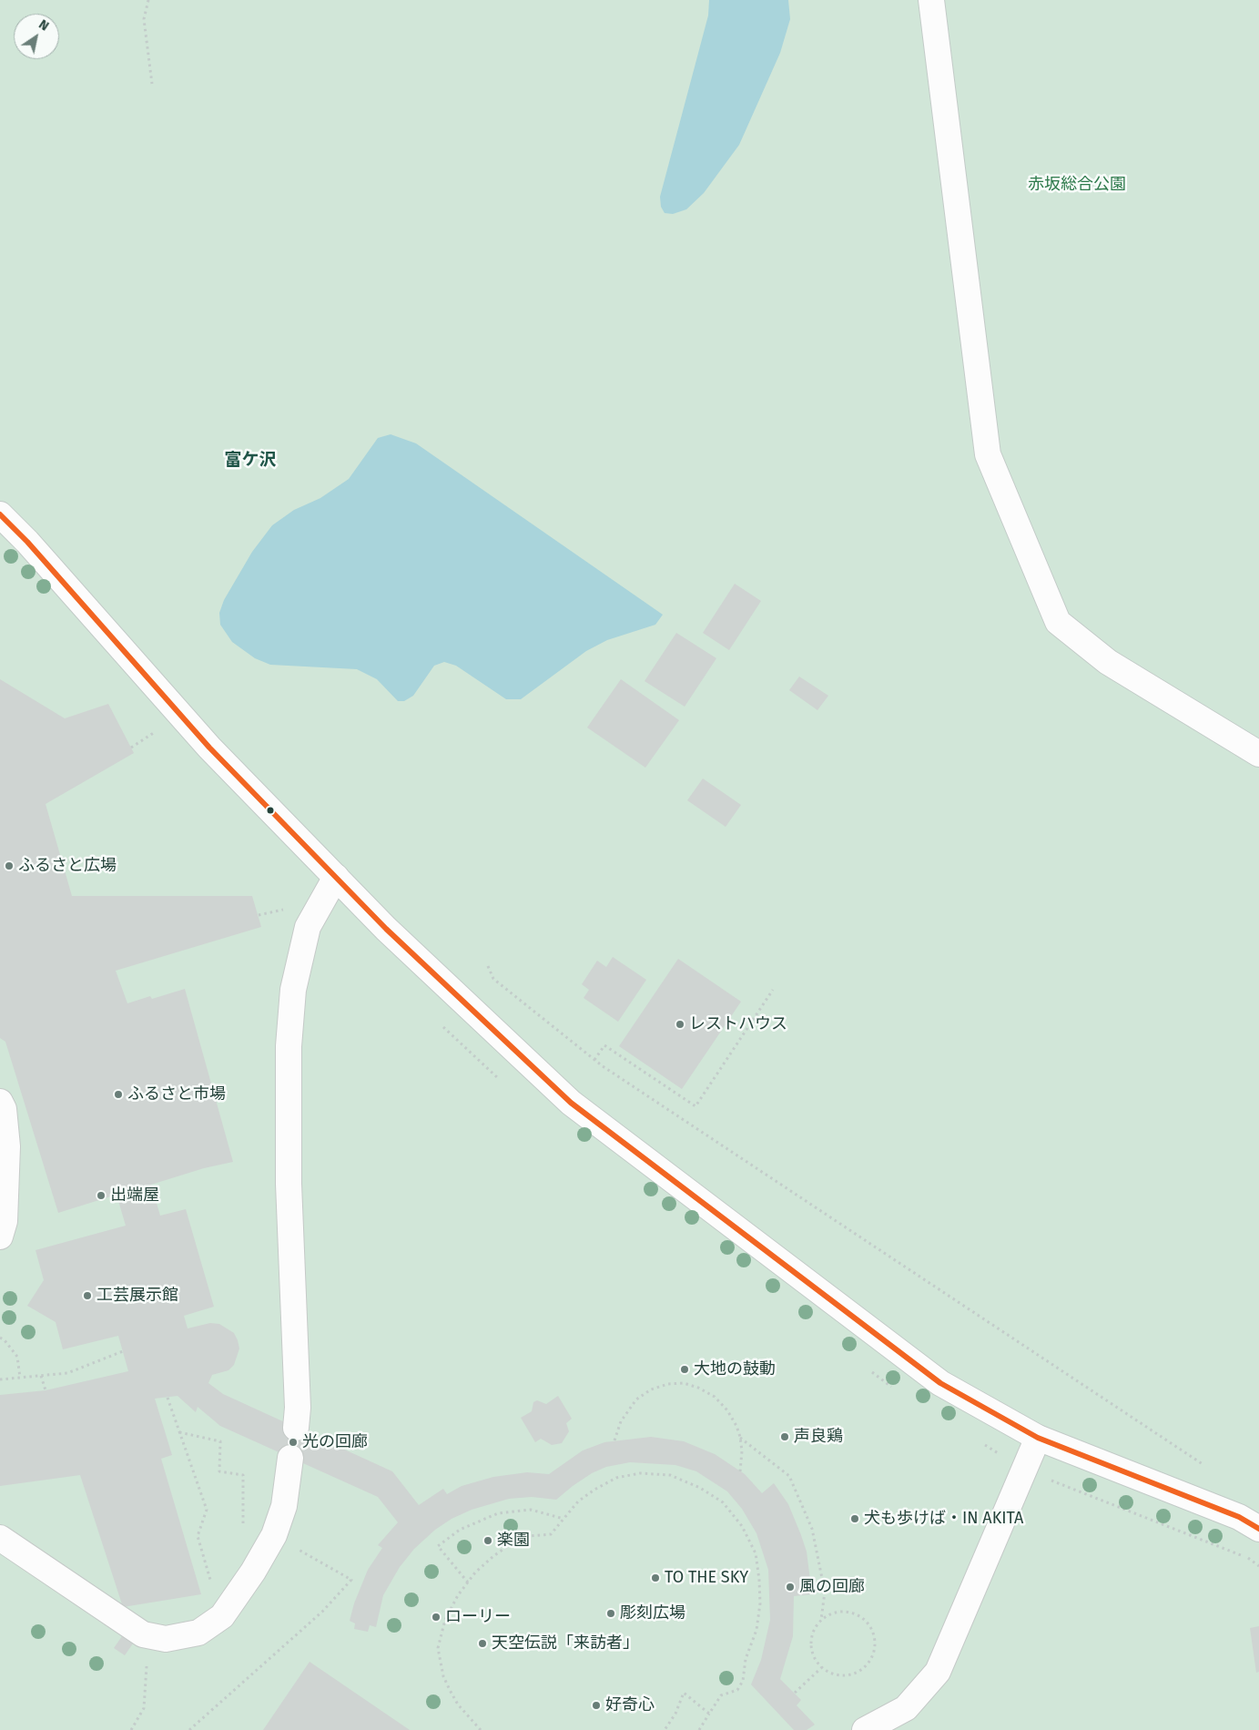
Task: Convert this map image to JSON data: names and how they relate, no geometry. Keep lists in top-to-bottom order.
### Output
{
  "districts": ["富ケ沢"],
  "parks": ["赤坂総合公園"],
  "places": [
    "ふるさと広場",
    "レストハウス",
    "ふるさと市場",
    "出端屋",
    "工芸展示館",
    "大地の鼓動",
    "声良鶏",
    "光の回廊",
    "犬も歩けば・IN AKITA",
    "楽園",
    "TO THE SKY",
    "風の回廊",
    "彫刻広場",
    "ローリー",
    "天空伝説「来訪者」",
    "好奇心"
  ],
  "north": "top right"
}
